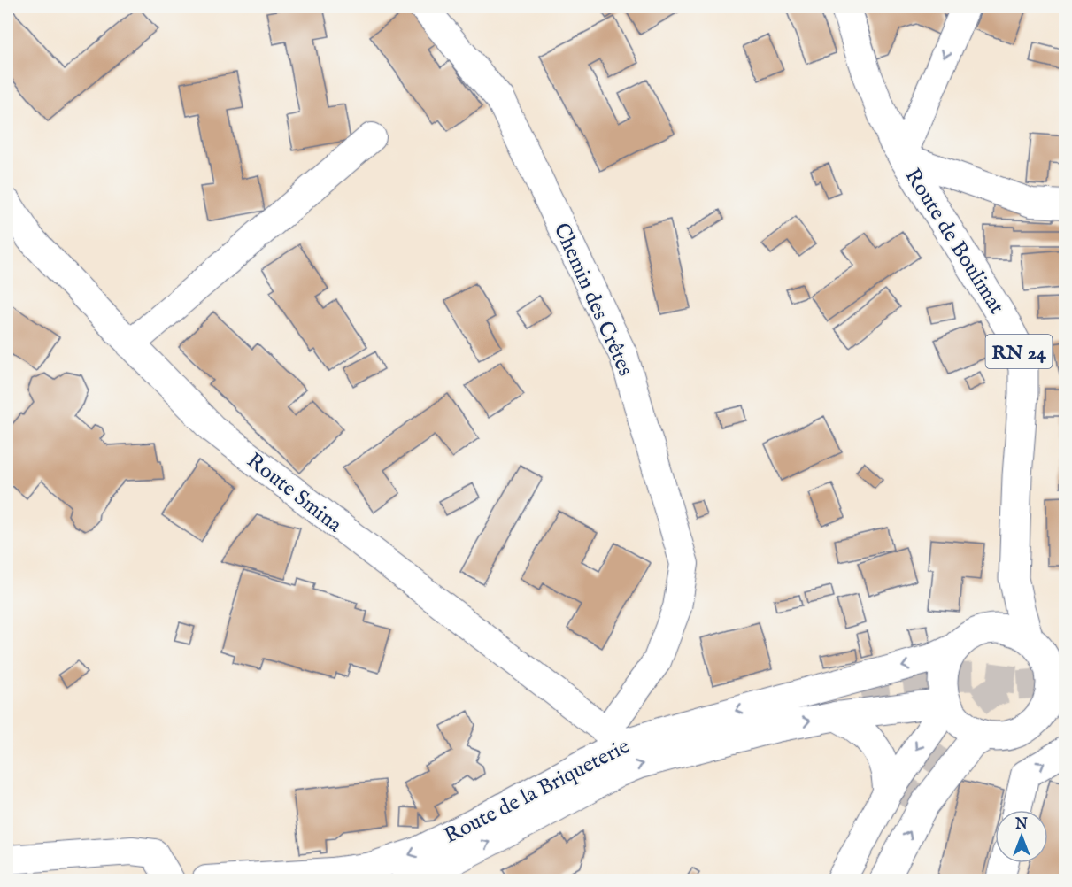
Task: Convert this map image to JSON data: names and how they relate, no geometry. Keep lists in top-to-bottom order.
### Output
{
  "streets": {
    "main road": ["Route de Boulimat", "RN 24"],
    "street": ["Chemin des Crêtes", "Route Smina", "Route de la Briqueterie"]
  },
  "crossings": [
    ["Route de Boulimat", "Route de la Briqueterie"],
    ["Chemin des Crêtes", "Route Smina"],
    ["Chemin des Crêtes", "Route de la Briqueterie"],
    ["Route Smina", "Route de la Briqueterie"]
  ],
  "north": "top"
}
